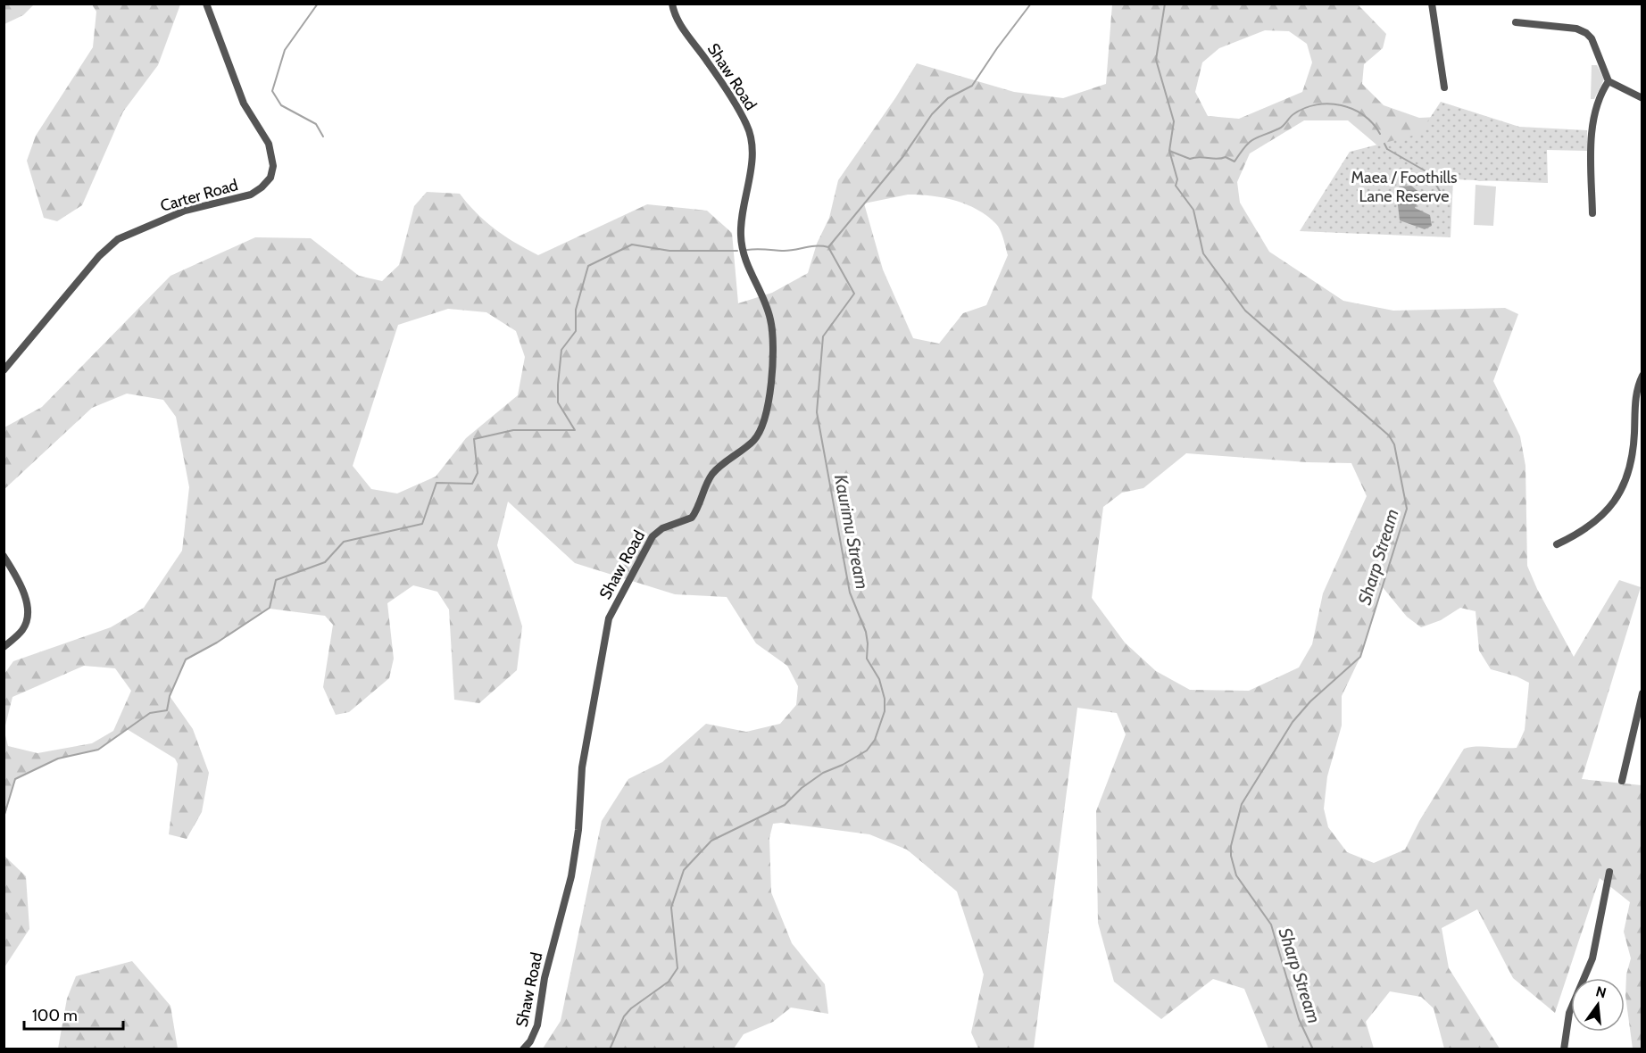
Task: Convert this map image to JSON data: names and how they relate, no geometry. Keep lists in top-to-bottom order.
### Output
{
  "streets": {
    "street": ["Shaw Road", "Carter Road"]
  },
  "water": ["Kaurimu Stream", "Sharp Stream"],
  "parks": ["Maea / Foothills Lane Reserve"],
  "scale_bar": "100 m",
  "north": "top"
}
